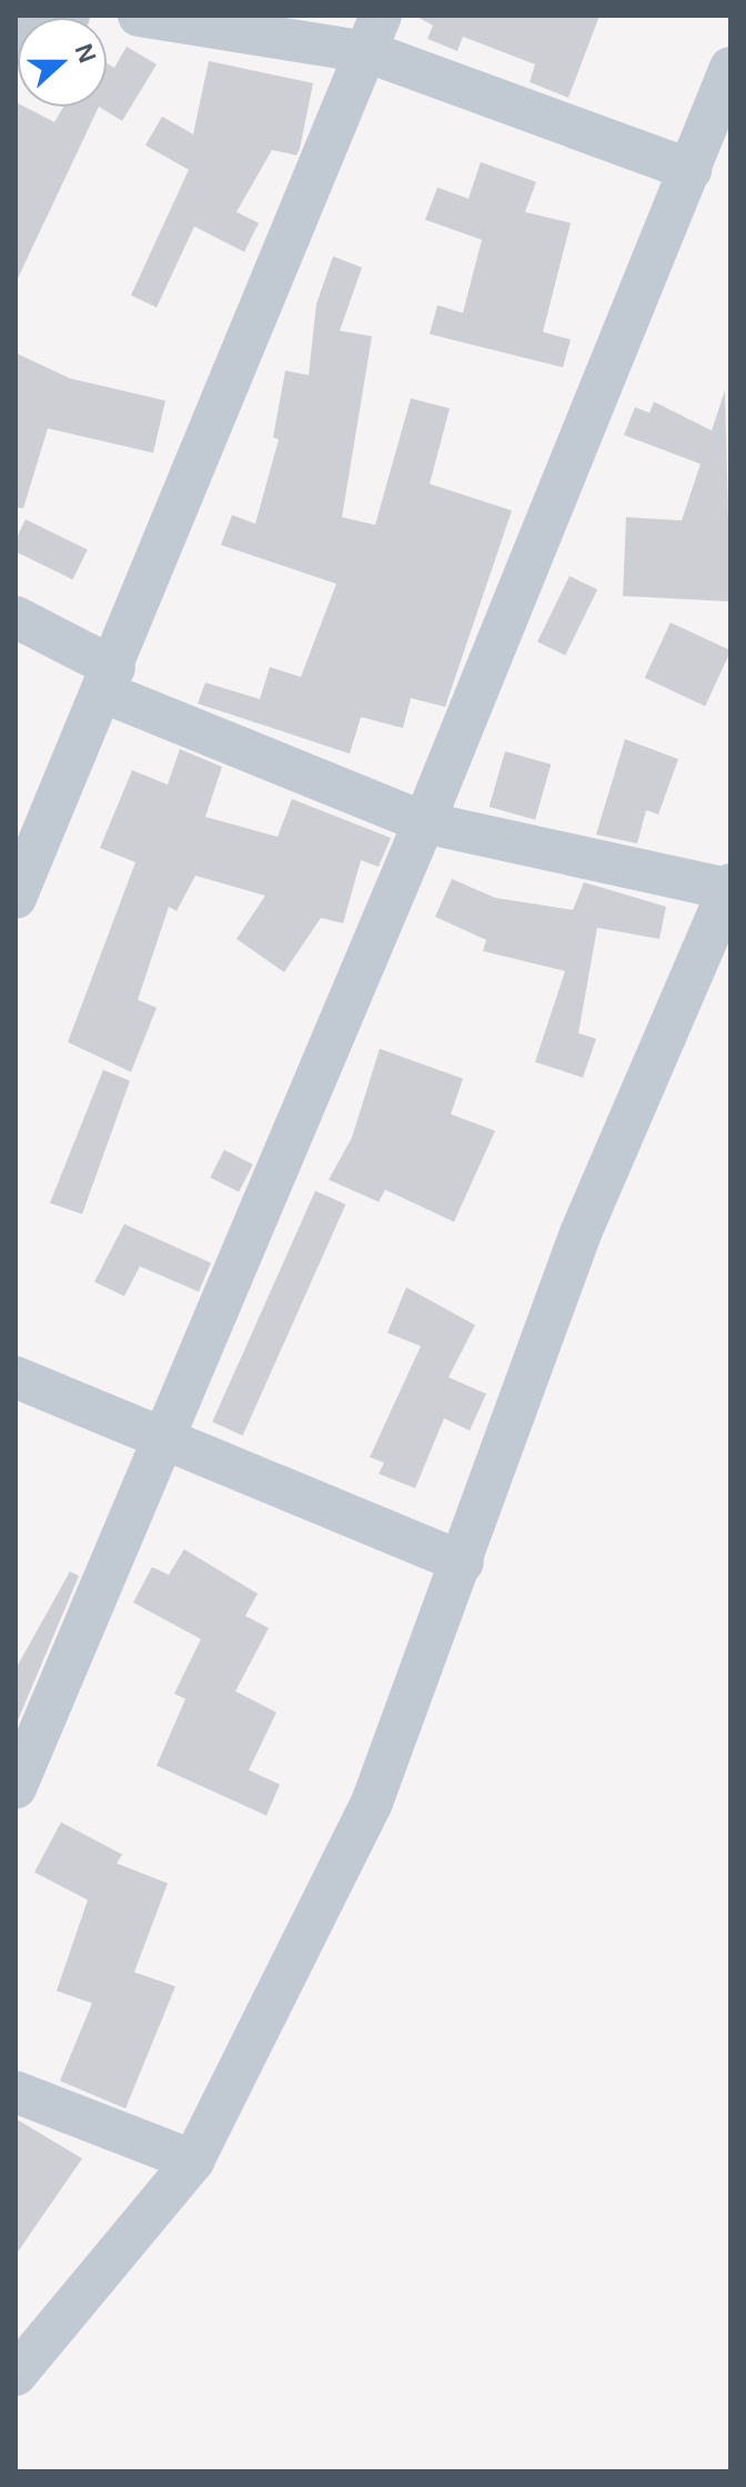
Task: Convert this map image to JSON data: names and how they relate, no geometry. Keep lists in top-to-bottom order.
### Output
{
  "north": "right"
}
